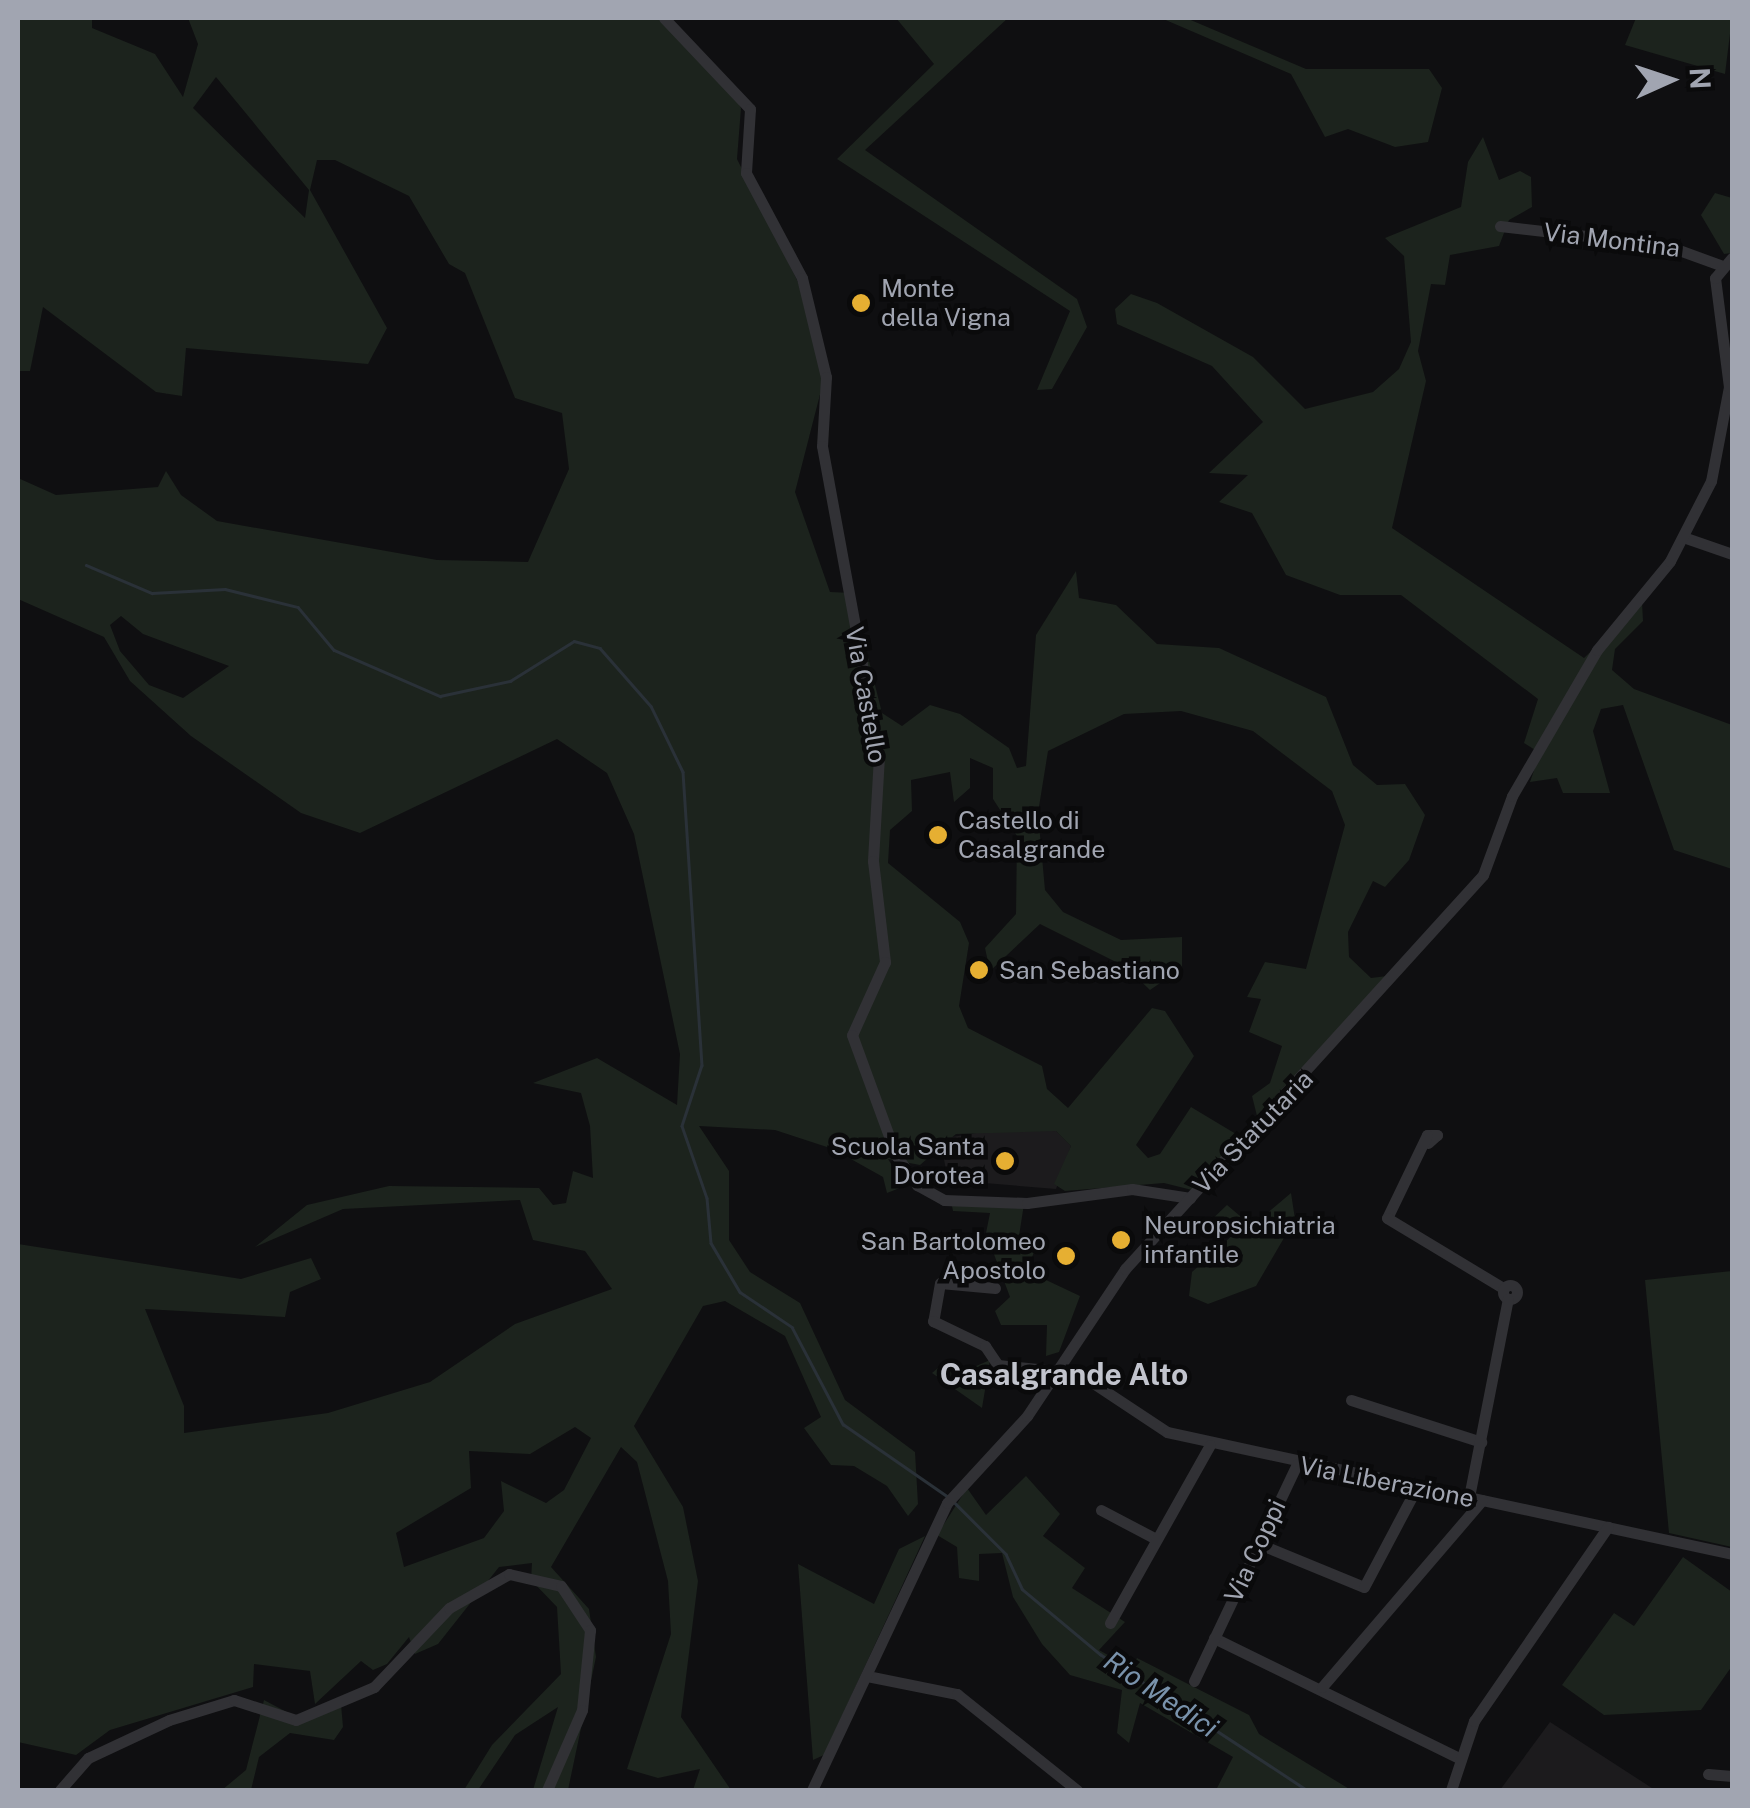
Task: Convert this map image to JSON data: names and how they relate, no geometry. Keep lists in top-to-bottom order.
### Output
{
  "streets": {
    "street": [
      "Via Montina",
      "Via Castello",
      "Via Statutaria",
      "Via Liberazione",
      "Via Coppi"
    ]
  },
  "crossings": [
    ["Via Montina", "Via Statutaria"],
    ["Via Castello", "Via Statutaria"],
    ["Via Statutaria", "Via Liberazione"],
    ["Via Liberazione", "Via Coppi"]
  ],
  "districts": ["Casalgrande Alto"],
  "water": ["Rio Medici"],
  "places": [
    "Monte della Vigna",
    "Castello di Casalgrande",
    "San Sebastiano",
    "Scuola Santa Dorotea",
    "Neuropsichiatria infantile",
    "San Bartolomeo Apostolo"
  ],
  "north": "right"
}
